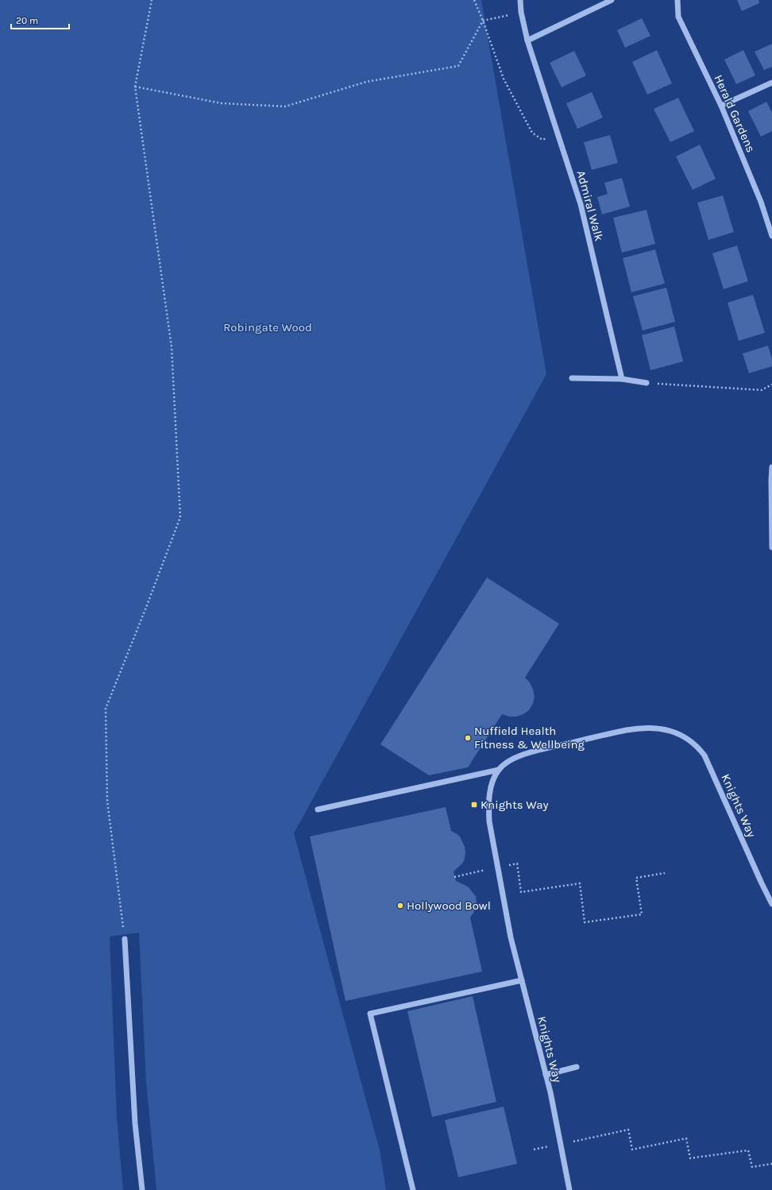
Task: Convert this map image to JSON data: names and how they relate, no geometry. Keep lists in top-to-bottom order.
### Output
{
  "streets": {
    "street": ["Herald Gardens", "Admiral Walk", "Knights Way"]
  },
  "parks": ["Robingate Wood"],
  "places": {
    "other": ["Nuffield Health Fitness & Wellbeing", "Hollywood Bowl"],
    "transit": ["Knights Way"]
  },
  "scale_bar": "20 m"
}
